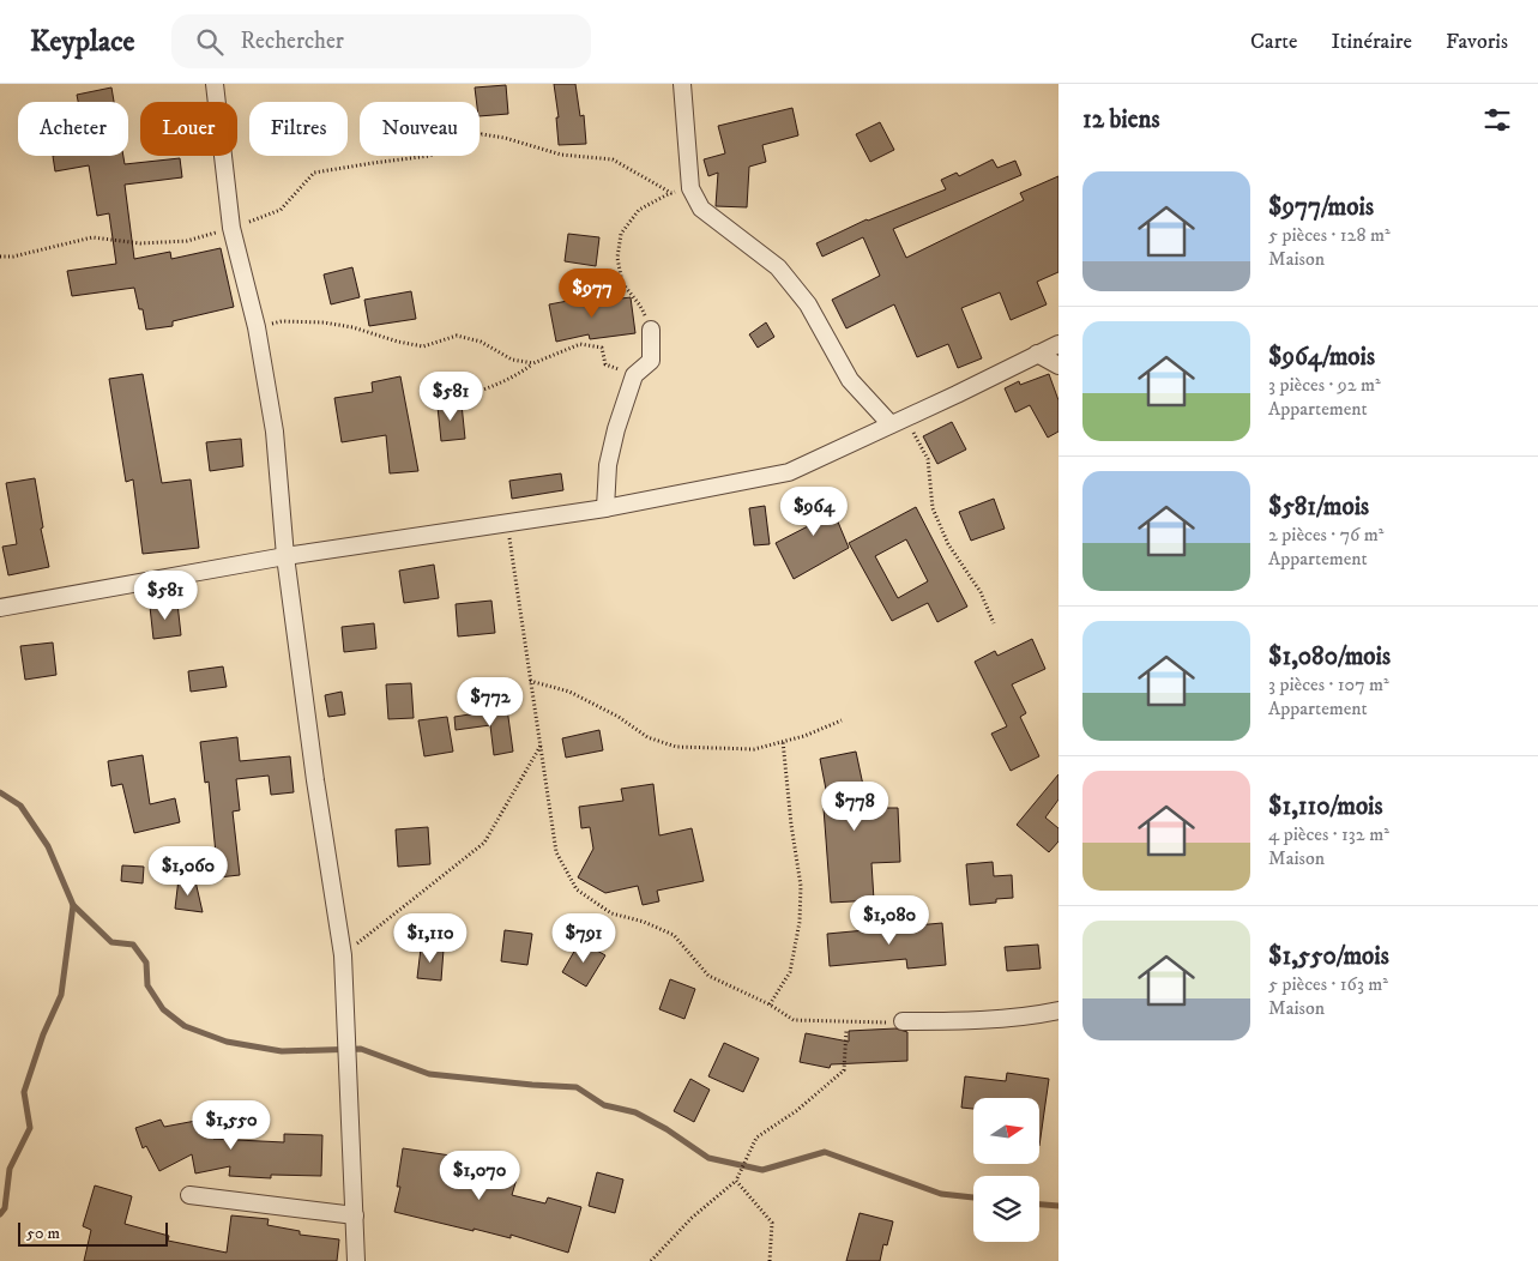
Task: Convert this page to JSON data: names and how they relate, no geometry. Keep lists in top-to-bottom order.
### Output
{
  "scale_bar": "50 m",
  "north": "right",
  "page": {
    "header": "Keyplace",
    "search": "Rechercher",
    "nav": ["Carte", "Itinéraire", "Favoris"],
    "heading": "12 biens",
    "chip": [
      "Acheter",
      "Louer",
      "Filtres",
      "Nouveau"
    ],
    "list": [
      {
        "name": "$977/mois",
        "note": "5 pièces · 128 m² · Maison"
      },
      {
        "name": "$964/mois",
        "note": "3 pièces · 92 m² · Appartement"
      },
      {
        "name": "$581/mois",
        "note": "2 pièces · 76 m² · Appartement"
      },
      {
        "name": "$1,080/mois",
        "note": "3 pièces · 107 m² · Appartement"
      },
      {
        "name": "$1,110/mois",
        "note": "4 pièces · 132 m² · Maison"
      },
      {
        "name": "$1,550/mois",
        "note": "5 pièces · 163 m² · Maison"
      }
    ],
    "price": [
      "$977",
      "$581",
      "$964",
      "$581",
      "$772",
      "$778",
      "$1,060",
      "$1,080",
      "$1,110",
      "$791",
      "$1,550",
      "$1,070"
    ],
    "scale": "50 m"
  }
}
